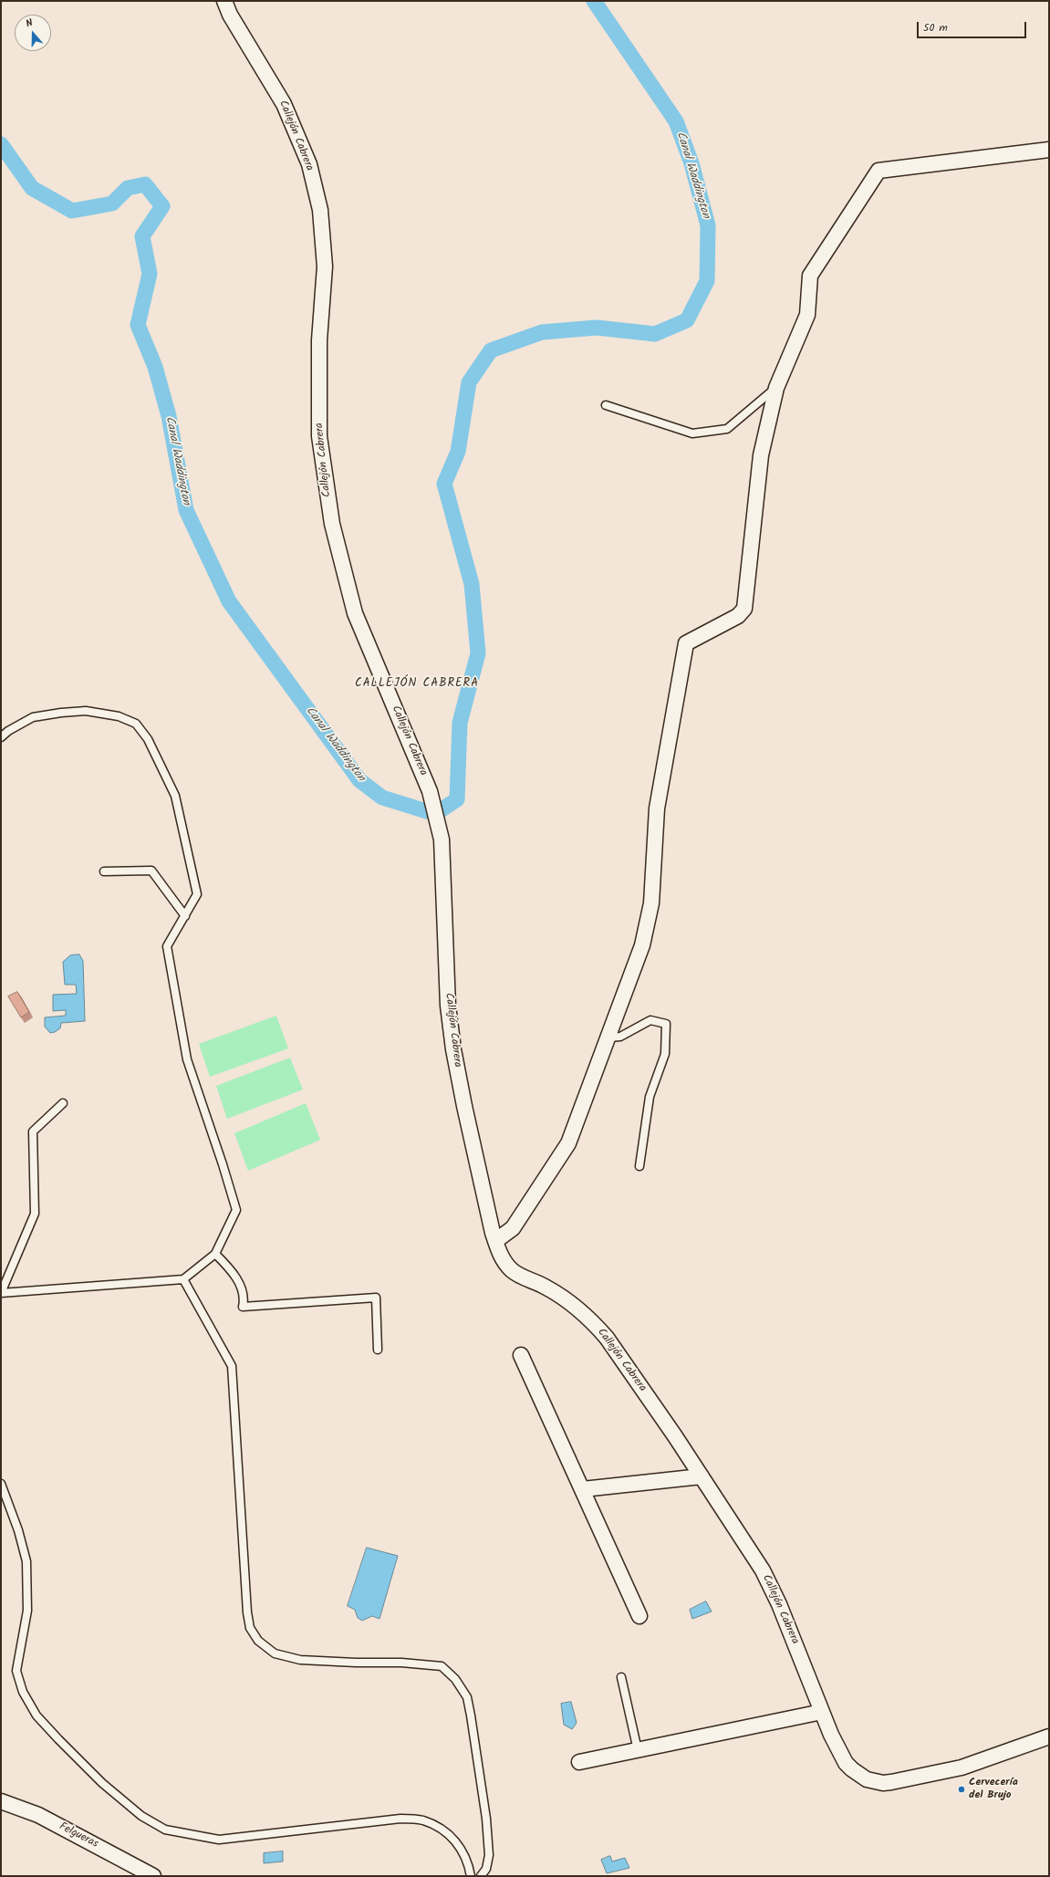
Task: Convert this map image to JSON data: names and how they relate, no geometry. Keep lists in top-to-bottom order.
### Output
{
  "streets": {
    "street": ["Callejón Cabrera", "Felgueras"]
  },
  "districts": ["CALLEJÓN CABRERA"],
  "water": ["Canal Waddington"],
  "places": ["Cervecería del Brujo"],
  "scale_bar": "50 m",
  "north": "top"
}
